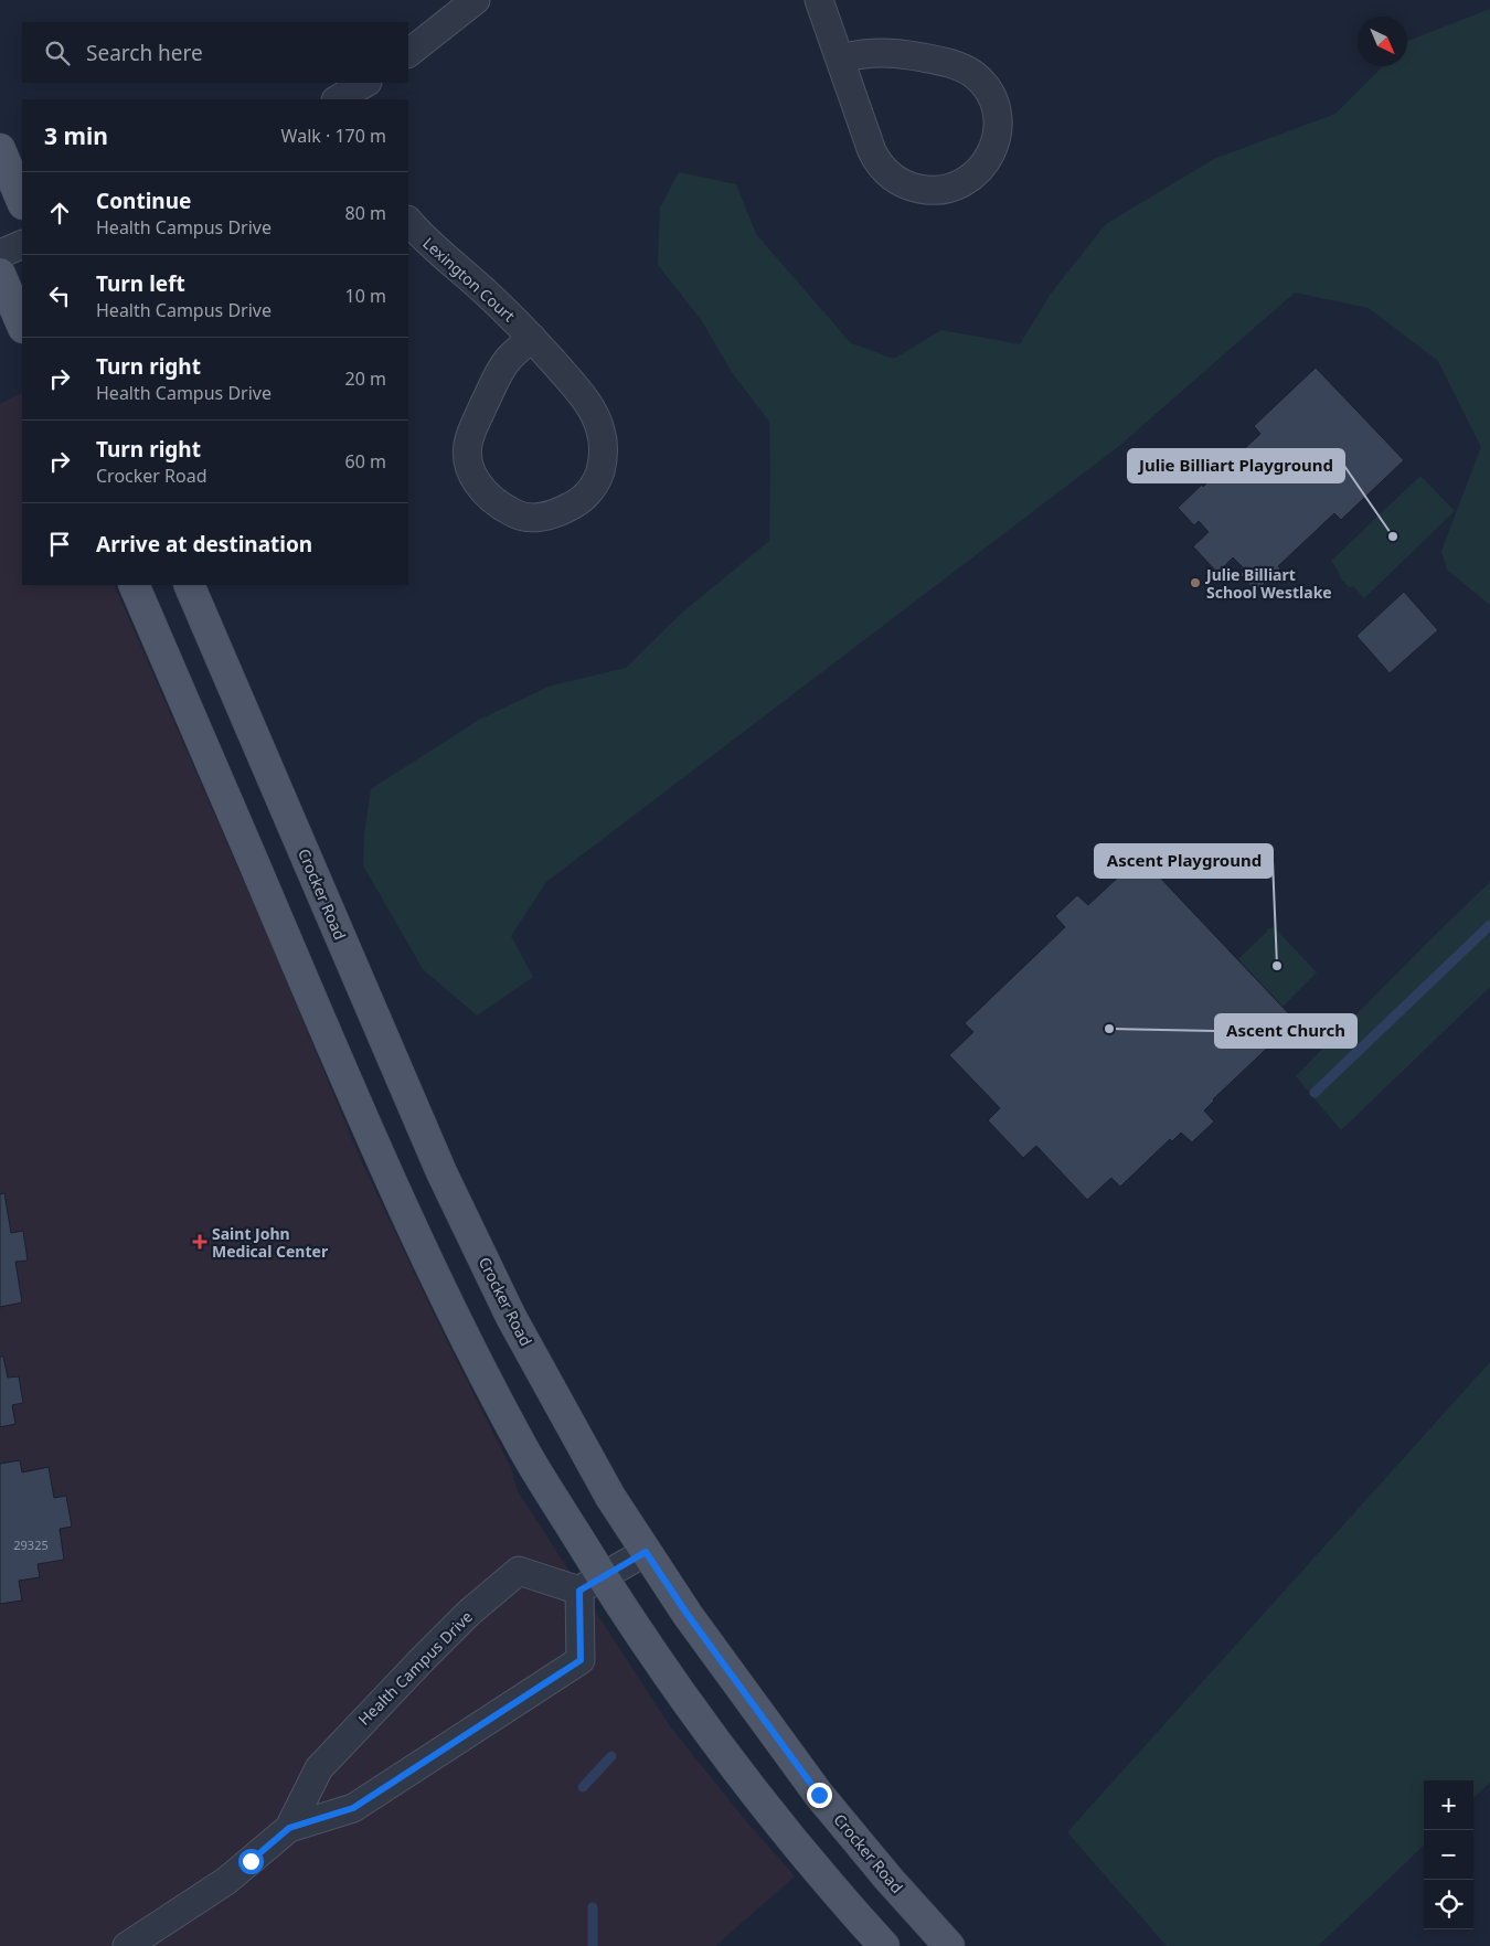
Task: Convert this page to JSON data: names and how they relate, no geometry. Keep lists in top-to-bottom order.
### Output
{
  "streets": {
    "main road": ["Crocker Road"],
    "street": ["Lexington Court", "Health Campus Drive"]
  },
  "places": {
    "other": [
      "Julie Billiart Playground",
      "Julie Billiart School Westlake",
      "Ascent Playground",
      "Ascent Church"
    ],
    "health": ["Saint John Medical Center"]
  },
  "house_numbers": ["29325"],
  "north": "bottom right",
  "page": {
    "search": "Search here",
    "heading": ["3 min", "Walk · 170 m"],
    "list": [
      ["Continue", "Health Campus Drive", "80 m"],
      ["Turn left", "Health Campus Drive", "10 m"],
      ["Turn right", "Health Campus Drive", "20 m"],
      ["Turn right", "Crocker Road", "60 m"],
      "Arrive at destination"
    ],
    "map_buttons": ["+", "−"]
  }
}
